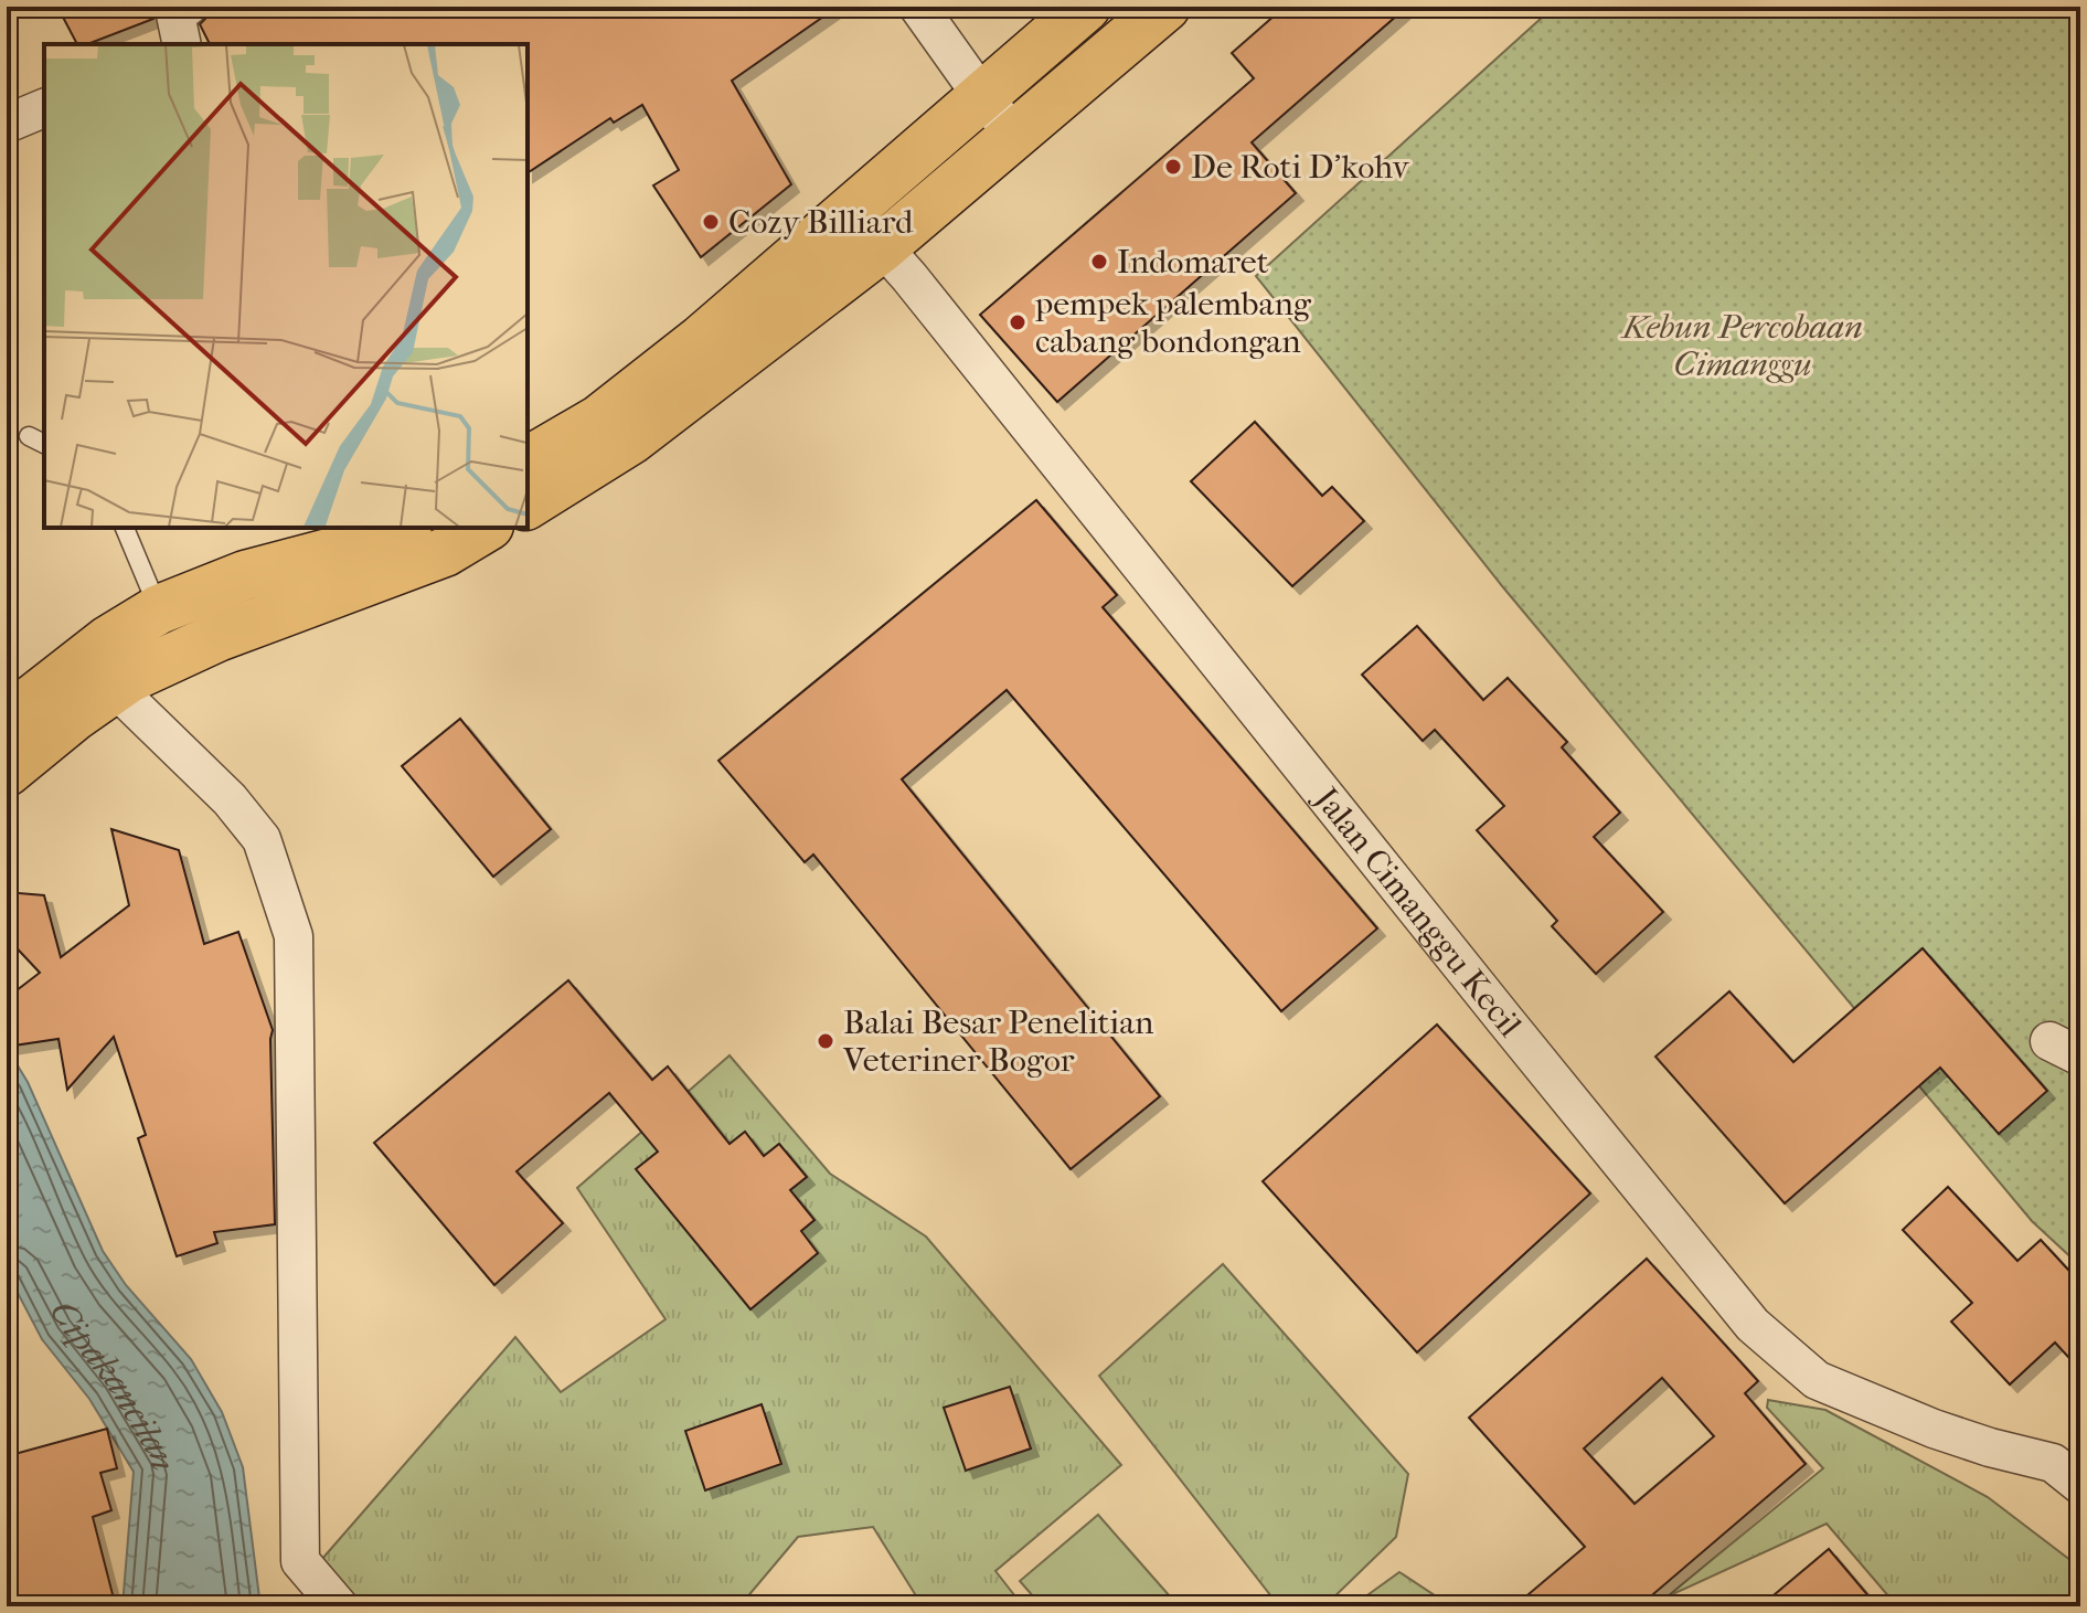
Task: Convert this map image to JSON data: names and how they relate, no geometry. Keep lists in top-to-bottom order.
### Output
{
  "streets": {
    "street": ["Jalan Cimanggu Kecil"]
  },
  "water": ["Cipakancilan"],
  "parks": ["Kebun Percobaan Cimanggu"],
  "places": [
    "De Roti D'kohv",
    "Cozy Billiard",
    "Indomaret",
    "pempek palembang cabang bondongan",
    "Balai Besar Penelitian Veteriner Bogor"
  ]
}
